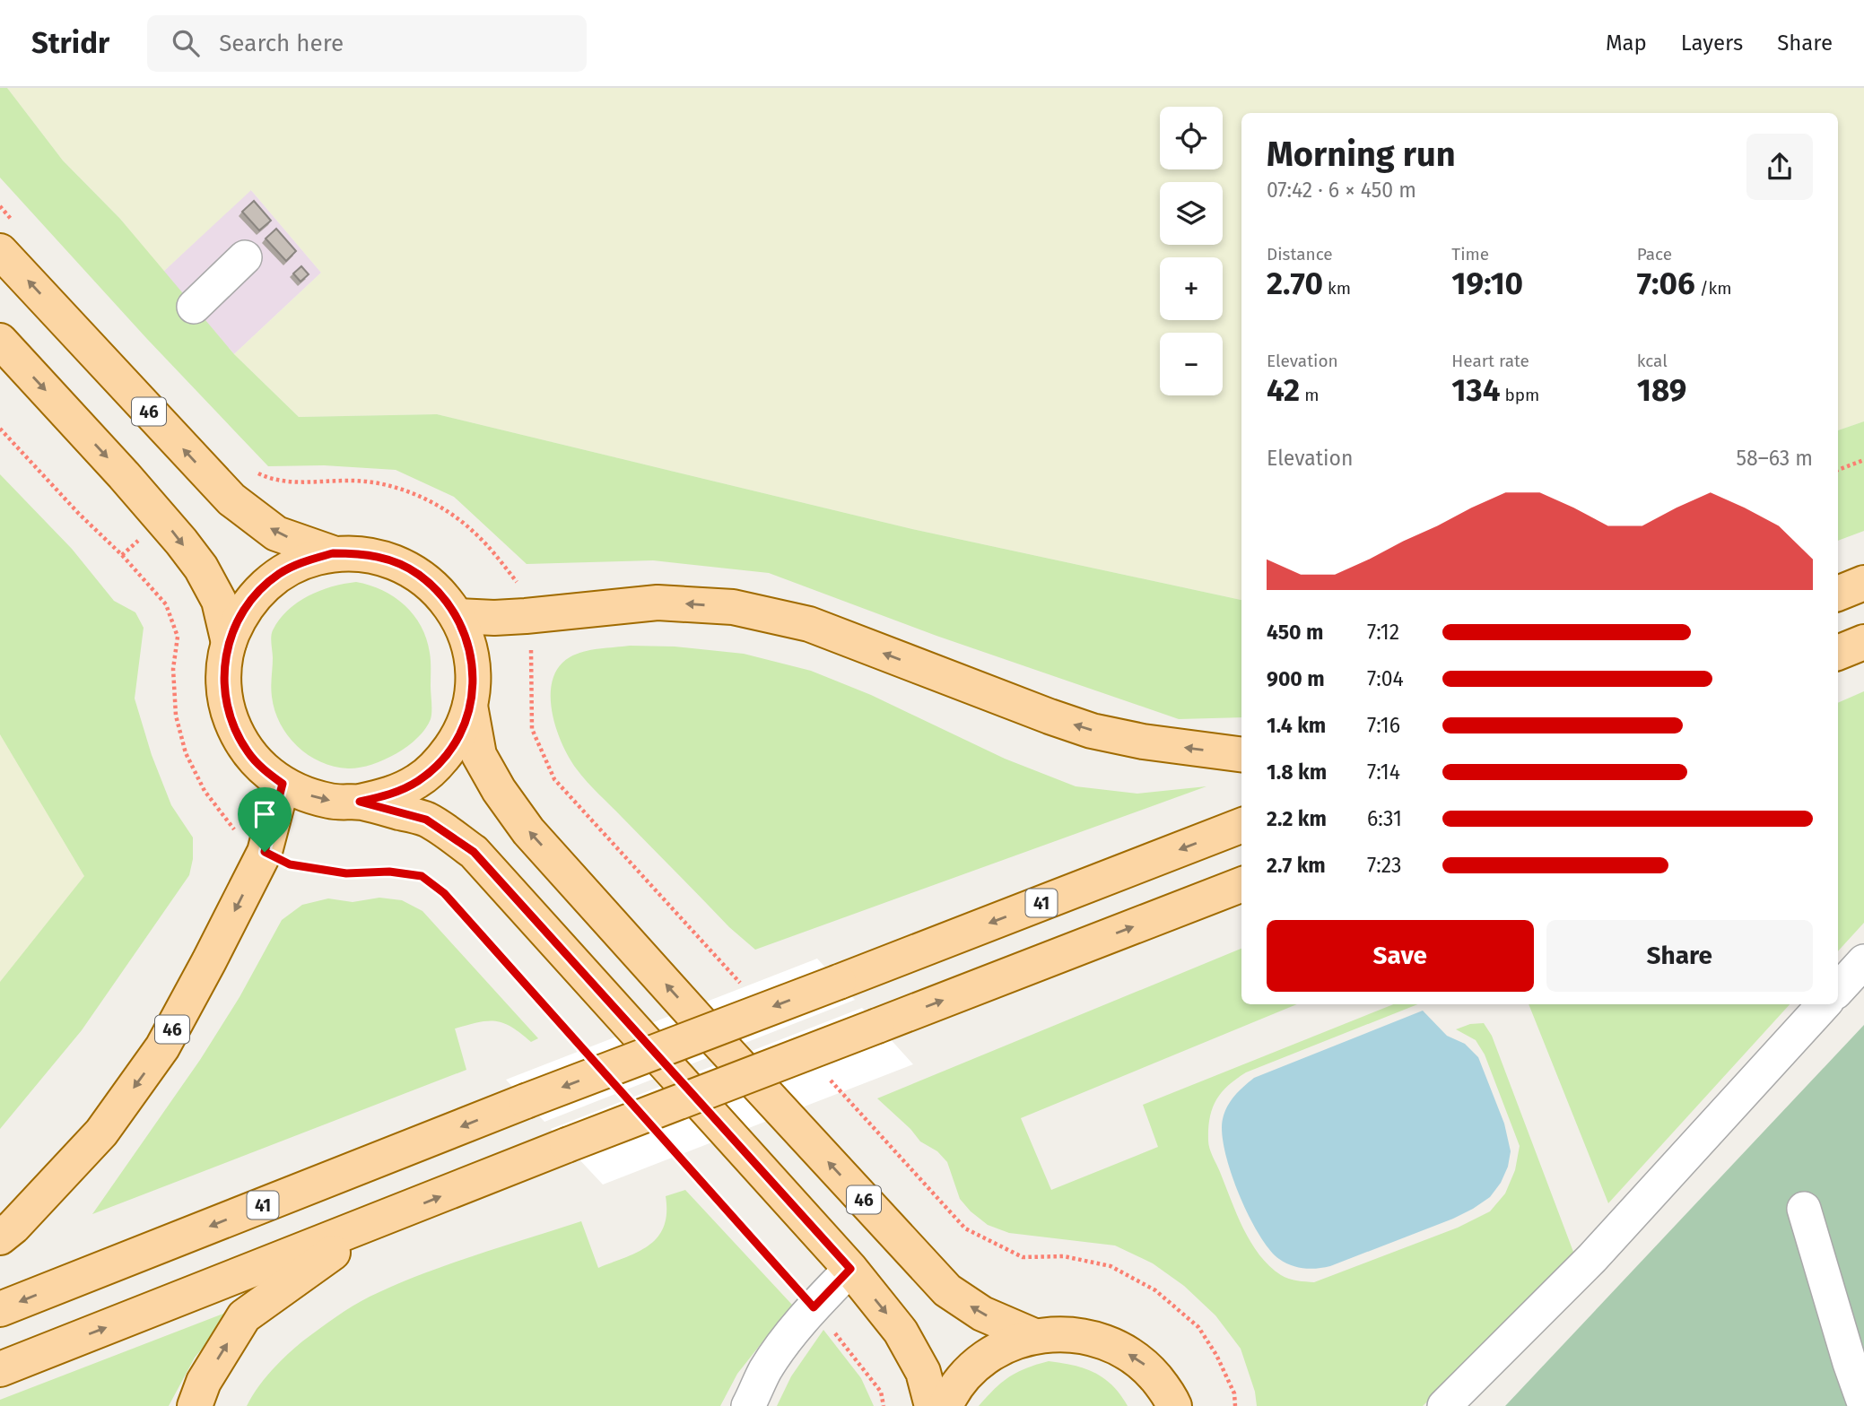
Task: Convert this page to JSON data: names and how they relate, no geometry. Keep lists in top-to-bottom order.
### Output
{
  "streets": {
    "main road": ["46", "41"]
  },
  "page": {
    "header": "Stridr",
    "search": "Search here",
    "nav": ["Map", "Layers", "Share"],
    "map_buttons": ["+", "−"],
    "heading": ["Morning run", "07:42 · 6 × 450 m"],
    "stats": [
      ["Distance", "2.70 km"],
      ["Time", "19:10"],
      ["Pace", "7:06 /km"],
      ["Elevation", "42 m"],
      ["Heart rate", "134 bpm"],
      ["kcal", "189"]
    ],
    "chart": ["Elevation", "58–63 m"],
    "list": [
      {
        "name": "450 m",
        "note": "7:12"
      },
      {
        "name": "900 m",
        "note": "7:04"
      },
      {
        "name": "1.4 km",
        "note": "7:16"
      },
      {
        "name": "1.8 km",
        "note": "7:14"
      },
      {
        "name": "2.2 km",
        "note": "6:31"
      },
      {
        "name": "2.7 km",
        "note": "7:23"
      }
    ],
    "buttons": ["Save", "Share"]
  }
}
